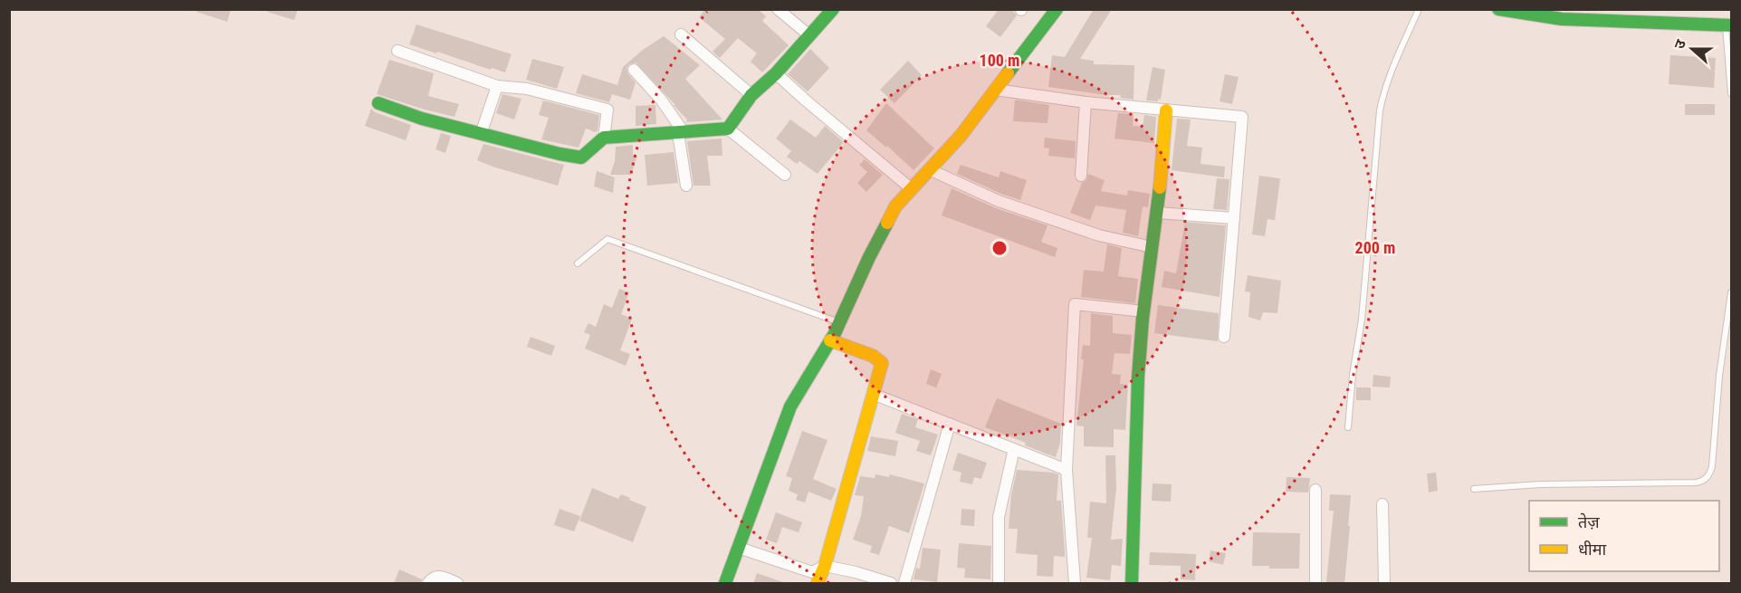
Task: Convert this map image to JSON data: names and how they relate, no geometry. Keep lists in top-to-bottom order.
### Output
{
  "legend": ["तेज़", "धीमा"],
  "north": "left",
  "rings": ["100 m", "200 m"]
}
